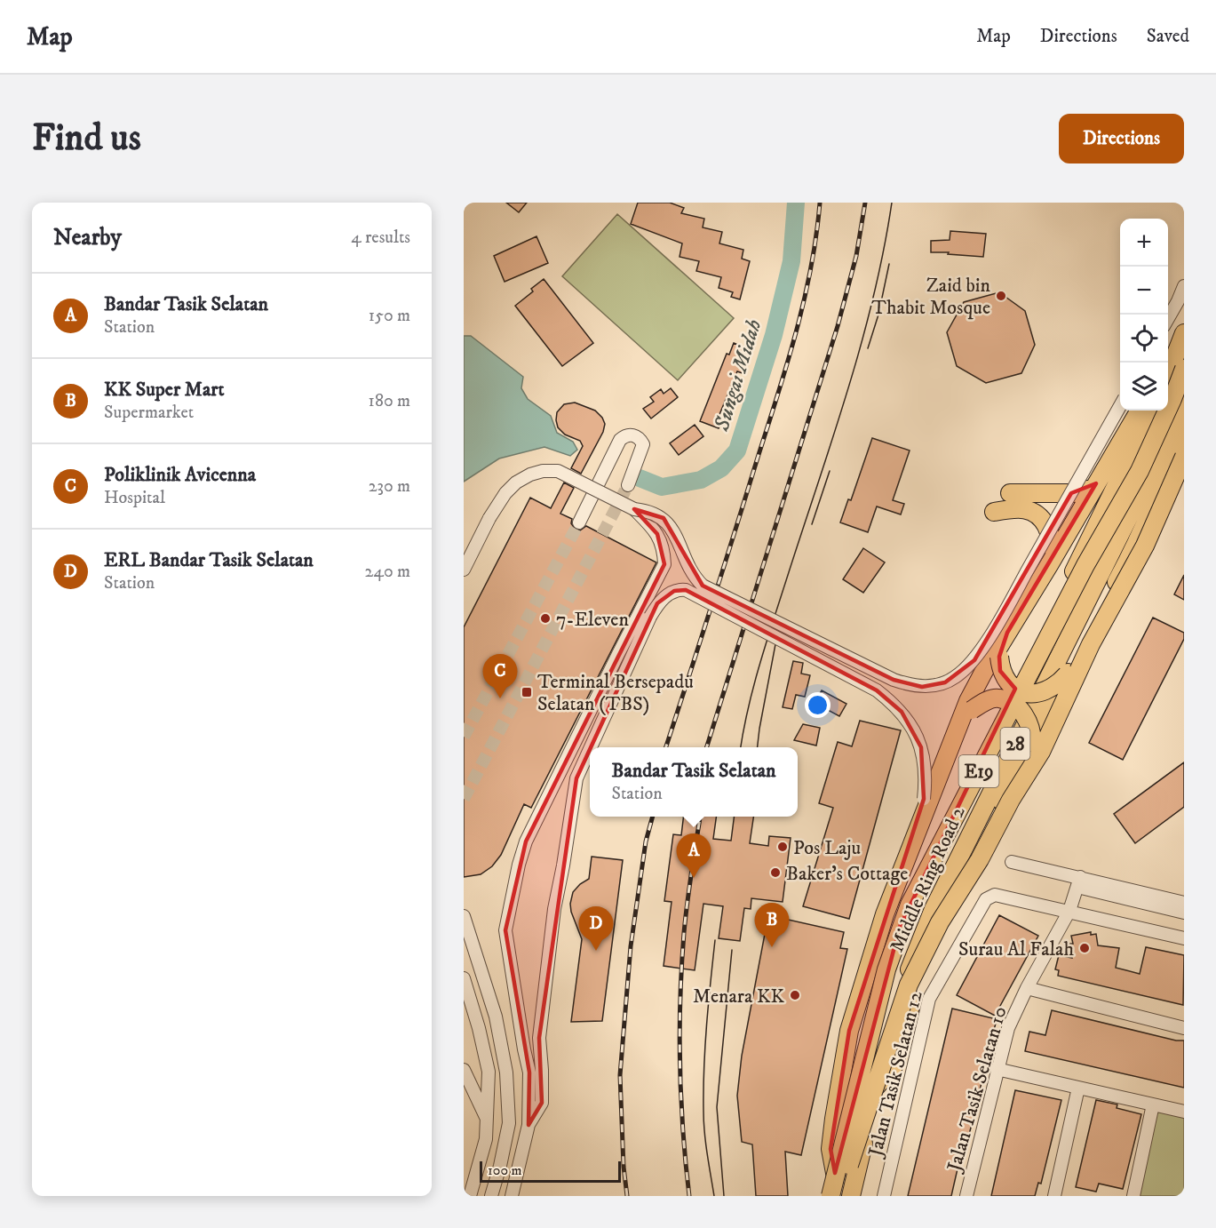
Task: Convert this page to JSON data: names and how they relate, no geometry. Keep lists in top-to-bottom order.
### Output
{
  "streets": {
    "highway": ["28", "E19", "Middle Ring Road 2"],
    "street": ["Jalan Tasik Selatan 12", "Jalan Tasik Selatan 10"]
  },
  "crossings": [
    ["E19", "Middle Ring Road 2"],
    ["Jalan Tasik Selatan 12", "Jalan Tasik Selatan 10"]
  ],
  "water": ["Sungai Midah"],
  "places": {
    "other": [
      "Zaid bin Thabit Mosque",
      "7-Eleven",
      "Pos Laju",
      "Baker's Cottage",
      "Surau Al Falah",
      "Menara KK"
    ],
    "transit": ["Terminal Bersepadu Selatan (TBS)"]
  },
  "scale_bar": "100 m",
  "page": {
    "header": "Map",
    "nav": ["Map", "Directions", "Saved"],
    "buttons": "Directions",
    "title": "Find us",
    "heading": ["Nearby", "4 results"],
    "map_buttons": ["+", "−"],
    "list": [
      {
        "mark": "A",
        "name": "Bandar Tasik Selatan",
        "note": "Station",
        "value": "150 m"
      },
      {
        "mark": "B",
        "name": "KK Super Mart",
        "note": "Supermarket",
        "value": "180 m"
      },
      {
        "mark": "C",
        "name": "Poliklinik Avicenna",
        "note": "Hospital",
        "value": "230 m"
      },
      {
        "mark": "D",
        "name": "ERL Bandar Tasik Selatan",
        "note": "Station",
        "value": "240 m"
      }
    ],
    "pins": [
      "C",
      "A",
      "B",
      "D"
    ],
    "popup": ["Bandar Tasik Selatan", "Station"],
    "scale": "100 m"
  }
}
